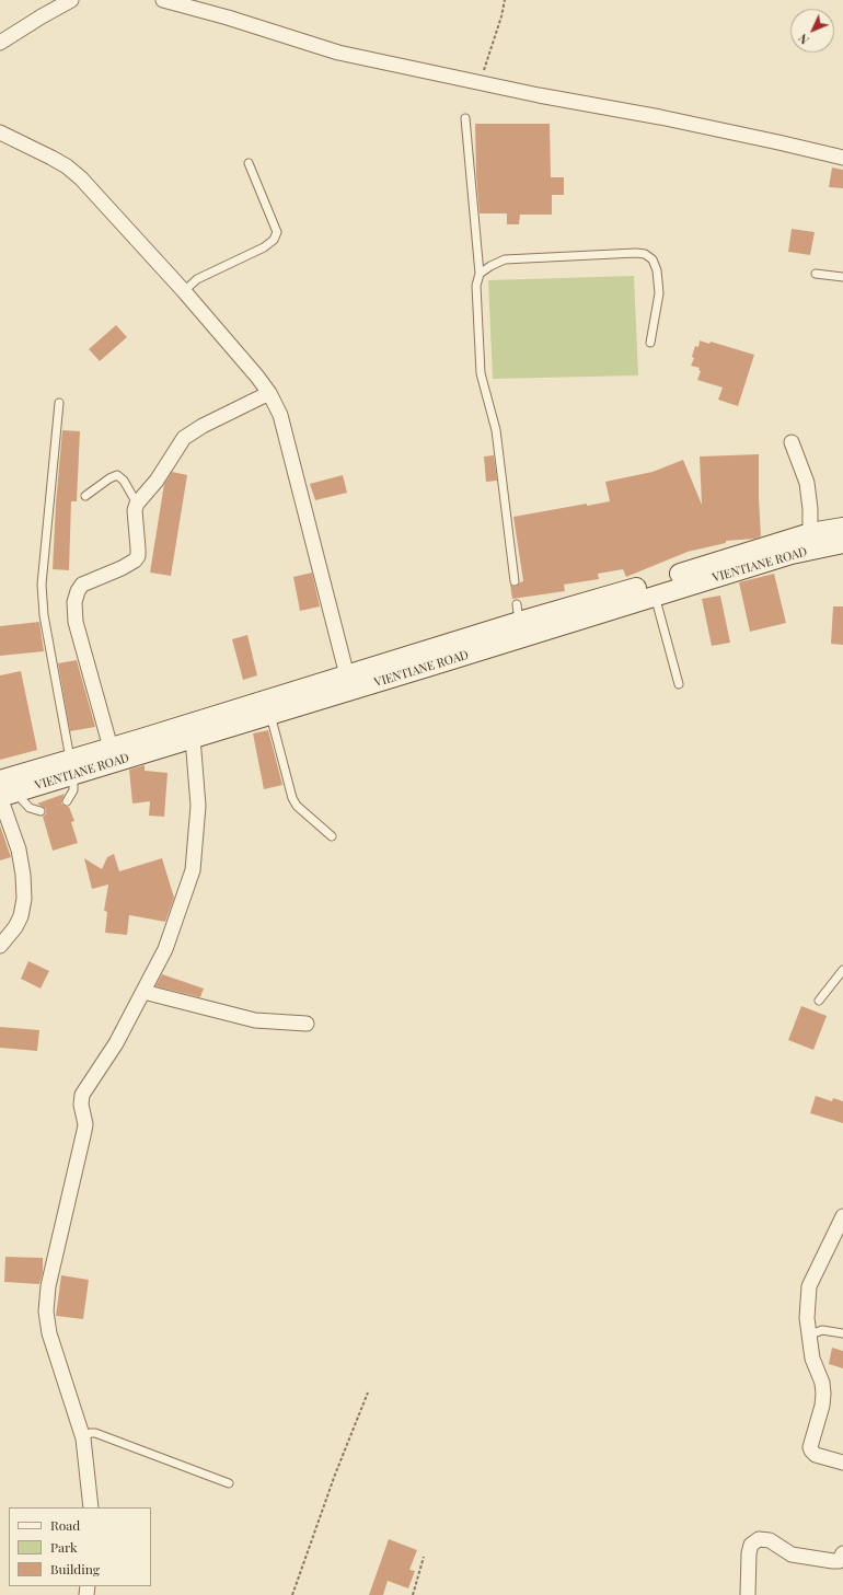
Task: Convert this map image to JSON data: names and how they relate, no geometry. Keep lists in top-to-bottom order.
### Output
{
  "streets": {
    "main road": ["VIENTIANE ROAD"]
  },
  "legend": ["Road", "Park", "Building"],
  "north": "bottom left"
}
